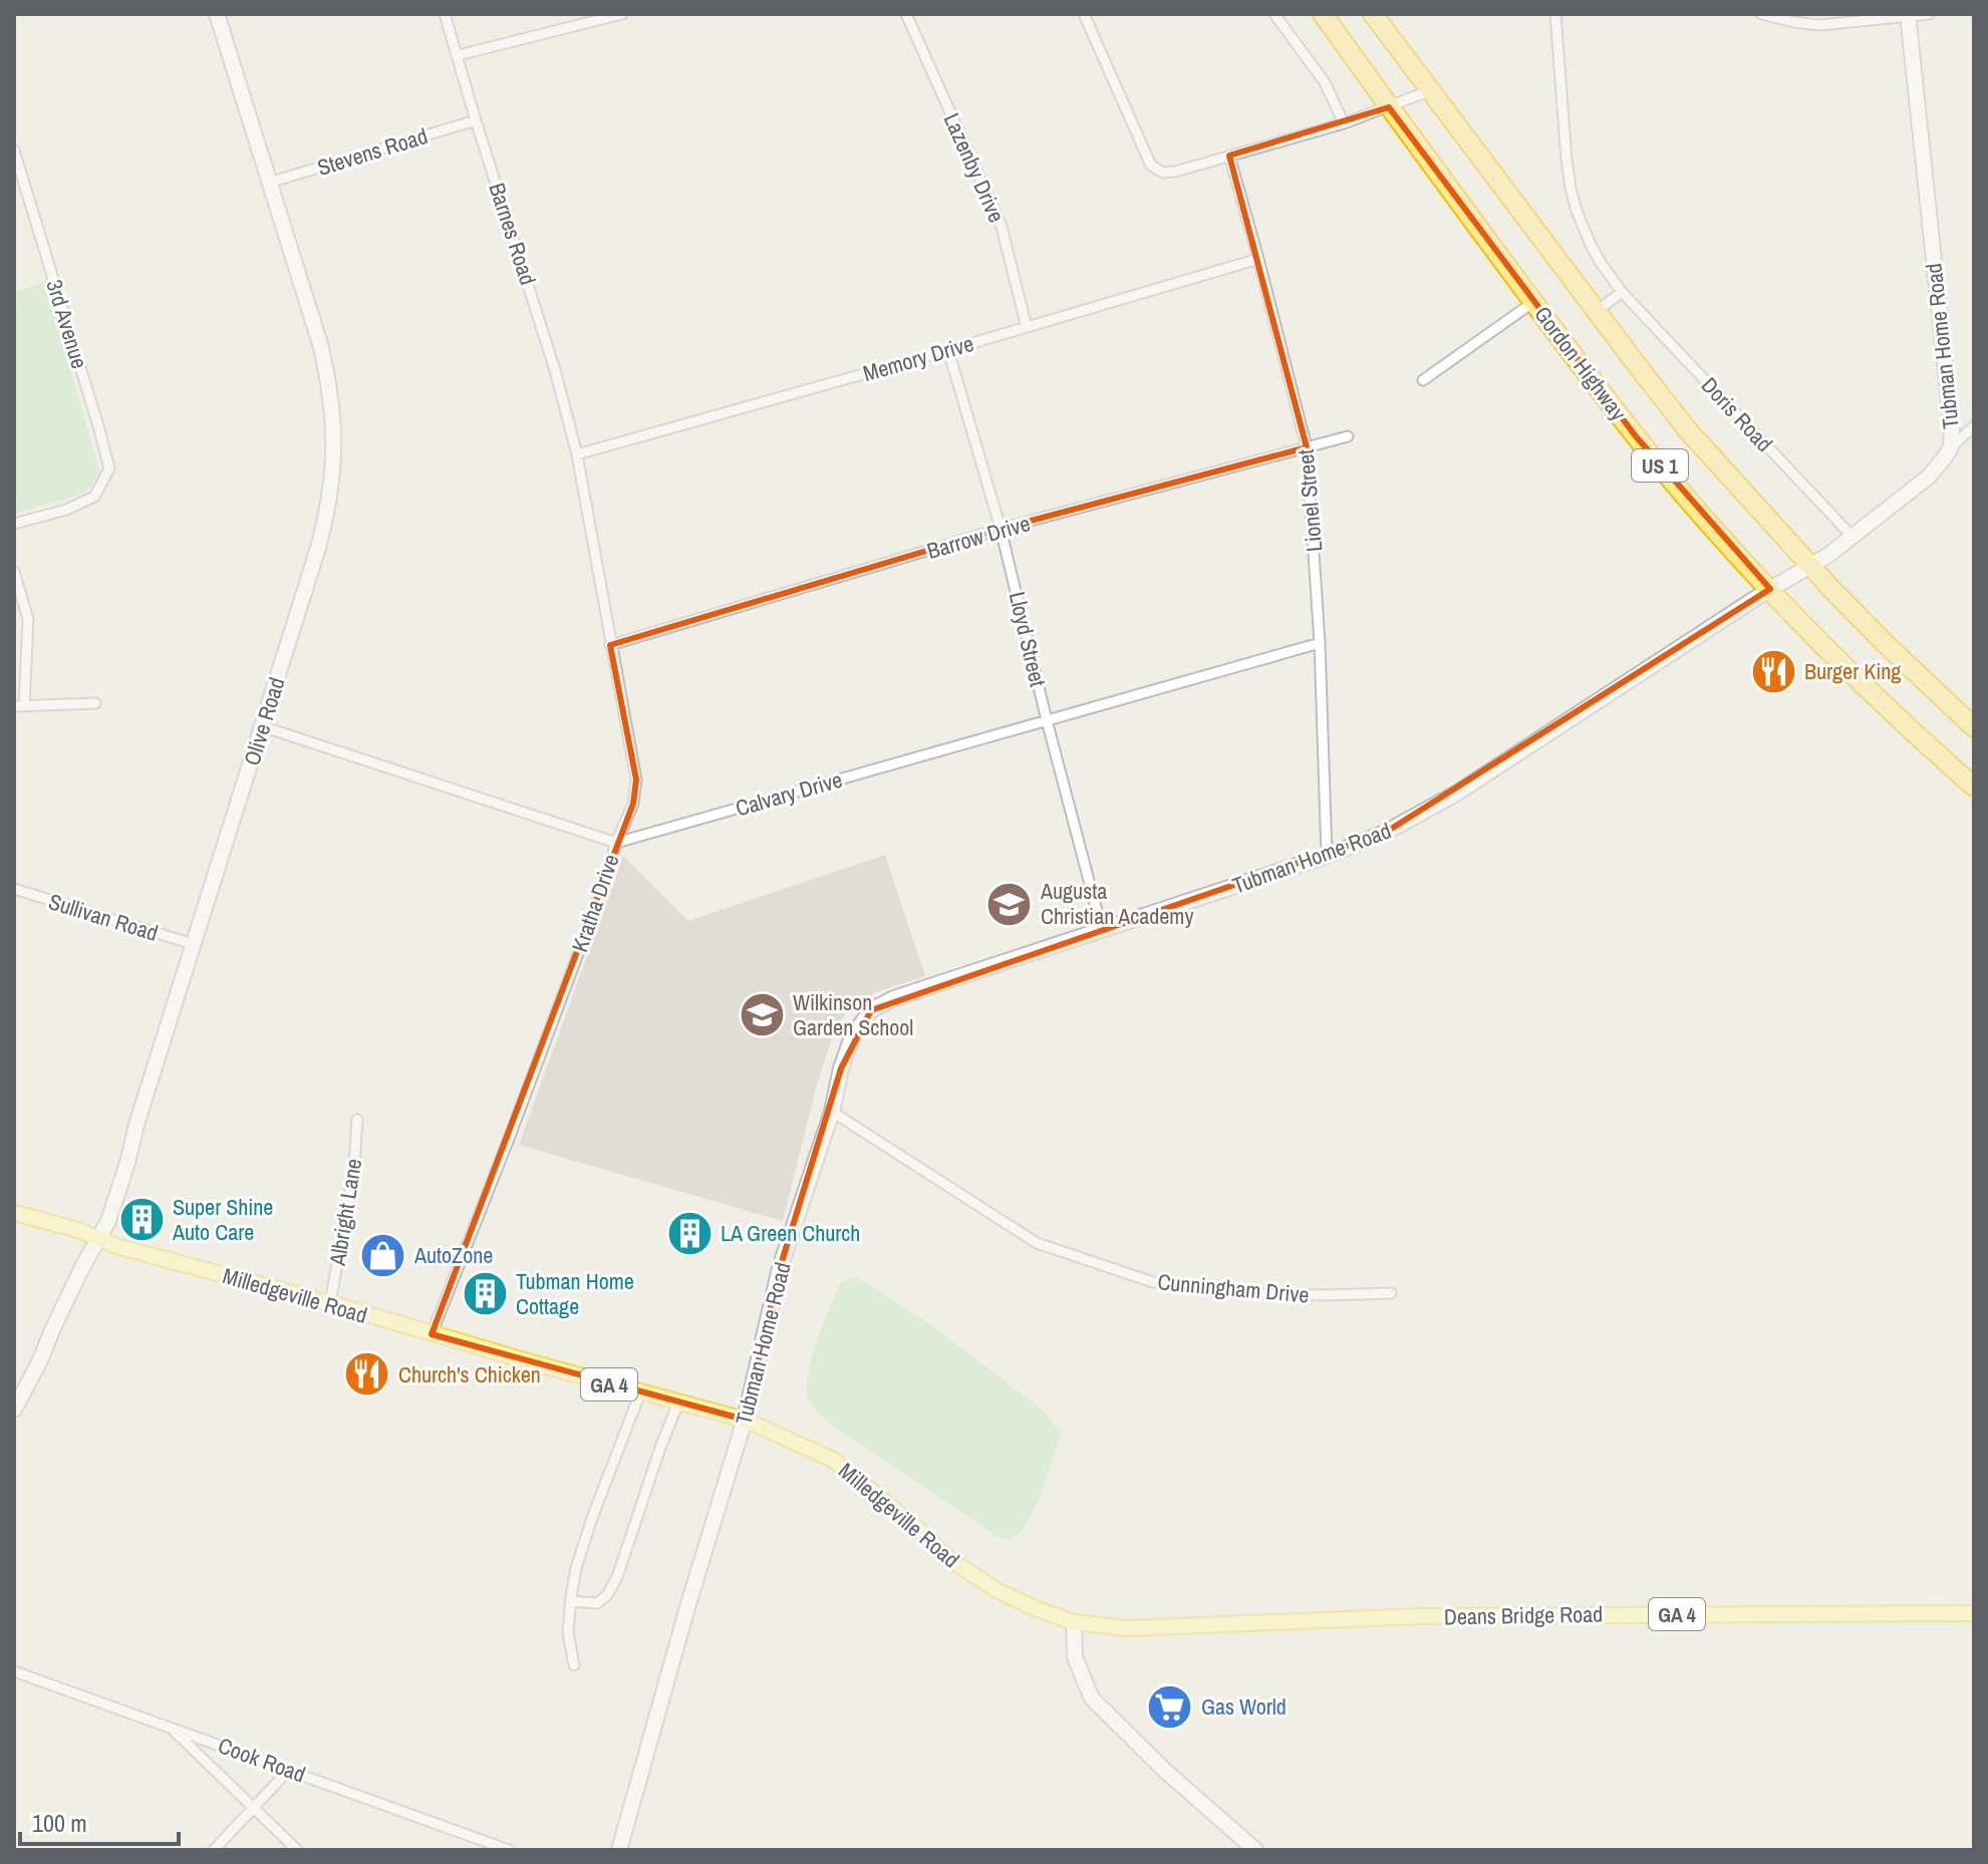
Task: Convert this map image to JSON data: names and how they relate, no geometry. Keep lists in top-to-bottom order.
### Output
{
  "streets": {
    "highway": ["Gordon Highway", "US 1"],
    "main road": ["Milledgeville Road", "GA 4", "Deans Bridge Road"],
    "street": [
      "Stevens Road",
      "Lazenby Drive",
      "Barnes Road",
      "3rd Avenue",
      "Tubman Home Road",
      "Memory Drive",
      "Doris Road",
      "Lionel Street",
      "Barrow Drive",
      "Lloyd Street",
      "Olive Road",
      "Calvary Drive",
      "Kratha Drive",
      "Sullivan Road",
      "Albright Lane",
      "Cunningham Drive",
      "Cook Road"
    ]
  },
  "crossings": [
    ["Stevens Road", "Barnes Road"],
    ["Stevens Road", "Olive Road"],
    ["Lazenby Drive", "Memory Drive"],
    ["Barnes Road", "Memory Drive"],
    ["Barnes Road", "Kratha Drive"],
    ["Tubman Home Road", "Gordon Highway"],
    ["Tubman Home Road", "Doris Road"],
    ["Tubman Home Road", "Lionel Street"],
    ["Tubman Home Road", "Lloyd Street"],
    ["Tubman Home Road", "Cunningham Drive"],
    ["Tubman Home Road", "Milledgeville Road"],
    ["Memory Drive", "Lionel Street"],
    ["Memory Drive", "Lloyd Street"],
    ["Memory Drive", "Kratha Drive"],
    ["Lionel Street", "Barrow Drive"],
    ["Lionel Street", "Calvary Drive"],
    ["Barrow Drive", "Lloyd Street"],
    ["Barrow Drive", "Kratha Drive"],
    ["Lloyd Street", "Calvary Drive"],
    ["Olive Road", "Sullivan Road"],
    ["Olive Road", "Milledgeville Road"],
    ["Calvary Drive", "Kratha Drive"],
    ["Kratha Drive", "Milledgeville Road"],
    ["Albright Lane", "Milledgeville Road"],
    ["Milledgeville Road", "Deans Bridge Road"]
  ],
  "places": {
    "restaurant": ["Burger King", "Church's Chicken"],
    "school or university": ["Augusta Christian Academy", "Wilkinson Garden School"],
    "building": ["Super Shine Auto Care", "LA Green Church", "Tubman Home Cottage"],
    "shop": ["AutoZone"],
    "supermarket": ["Gas World"]
  },
  "scale_bar": "100 m"
}
